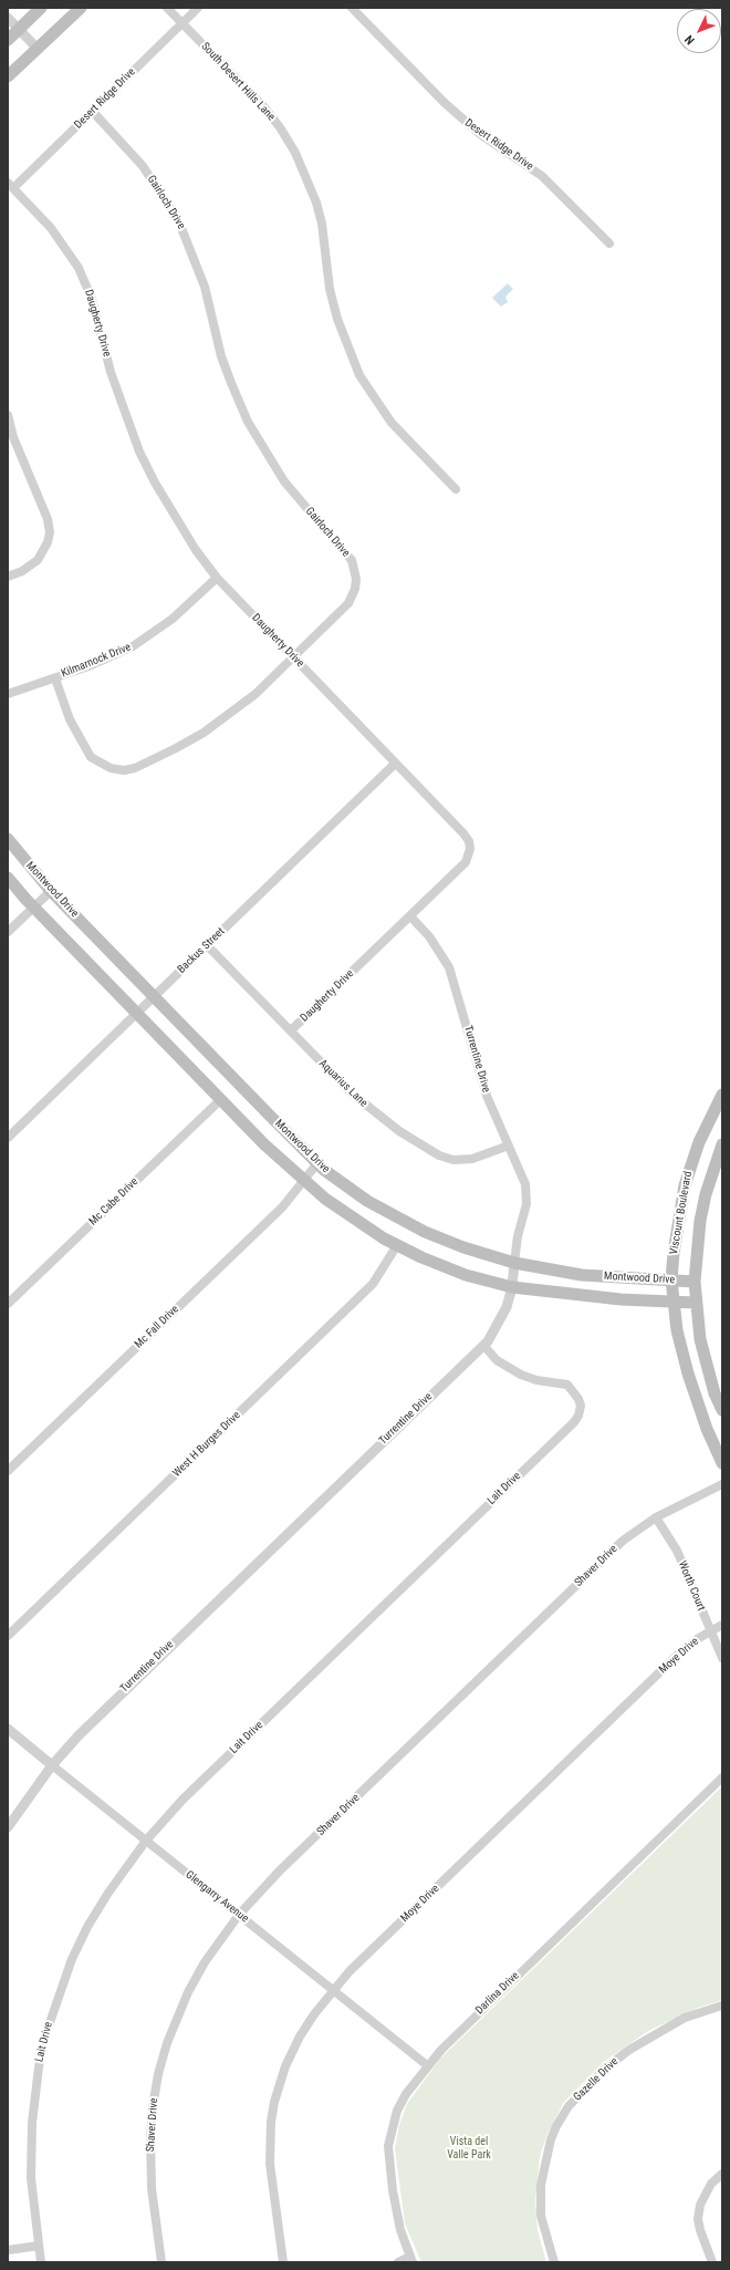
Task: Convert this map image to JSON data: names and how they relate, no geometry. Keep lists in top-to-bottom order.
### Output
{
  "streets": {
    "main road": ["Montwood Drive", "Viscount Boulevard"],
    "street": [
      "South Desert Hills Lane",
      "Desert Ridge Drive",
      "Gairloch Drive",
      "Daugherty Drive",
      "Kilmarnock Drive",
      "Backus Street",
      "Turrentine Drive",
      "Aquarius Lane",
      "Mc Cabe Drive",
      "Mc Fall Drive",
      "West H Burges Drive",
      "Lait Drive",
      "Shaver Drive",
      "Worth Court",
      "Moye Drive",
      "Glengarry Avenue",
      "Darlina Drive",
      "Gazelle Drive"
    ]
  },
  "crossings": [
    ["South Desert Hills Lane", "Desert Ridge Drive"],
    ["Desert Ridge Drive", "Gairloch Drive"],
    ["Desert Ridge Drive", "Daugherty Drive"],
    ["Gairloch Drive", "Daugherty Drive"],
    ["Gairloch Drive", "Kilmarnock Drive"],
    ["Daugherty Drive", "Kilmarnock Drive"],
    ["Daugherty Drive", "Backus Street"],
    ["Daugherty Drive", "Turrentine Drive"],
    ["Daugherty Drive", "Aquarius Lane"],
    ["Montwood Drive", "Backus Street"],
    ["Montwood Drive", "Turrentine Drive"],
    ["Montwood Drive", "Mc Cabe Drive"],
    ["Montwood Drive", "Viscount Boulevard"],
    ["Montwood Drive", "Mc Fall Drive"],
    ["Montwood Drive", "West H Burges Drive"],
    ["Backus Street", "Aquarius Lane"],
    ["Turrentine Drive", "Aquarius Lane"],
    ["Turrentine Drive", "Lait Drive"],
    ["Turrentine Drive", "Glengarry Avenue"],
    ["Lait Drive", "Glengarry Avenue"],
    ["Shaver Drive", "Worth Court"],
    ["Shaver Drive", "Glengarry Avenue"],
    ["Worth Court", "Moye Drive"],
    ["Moye Drive", "Glengarry Avenue"],
    ["Glengarry Avenue", "Darlina Drive"]
  ],
  "parks": ["Vista del Valle Park"],
  "north": "bottom left"
}
